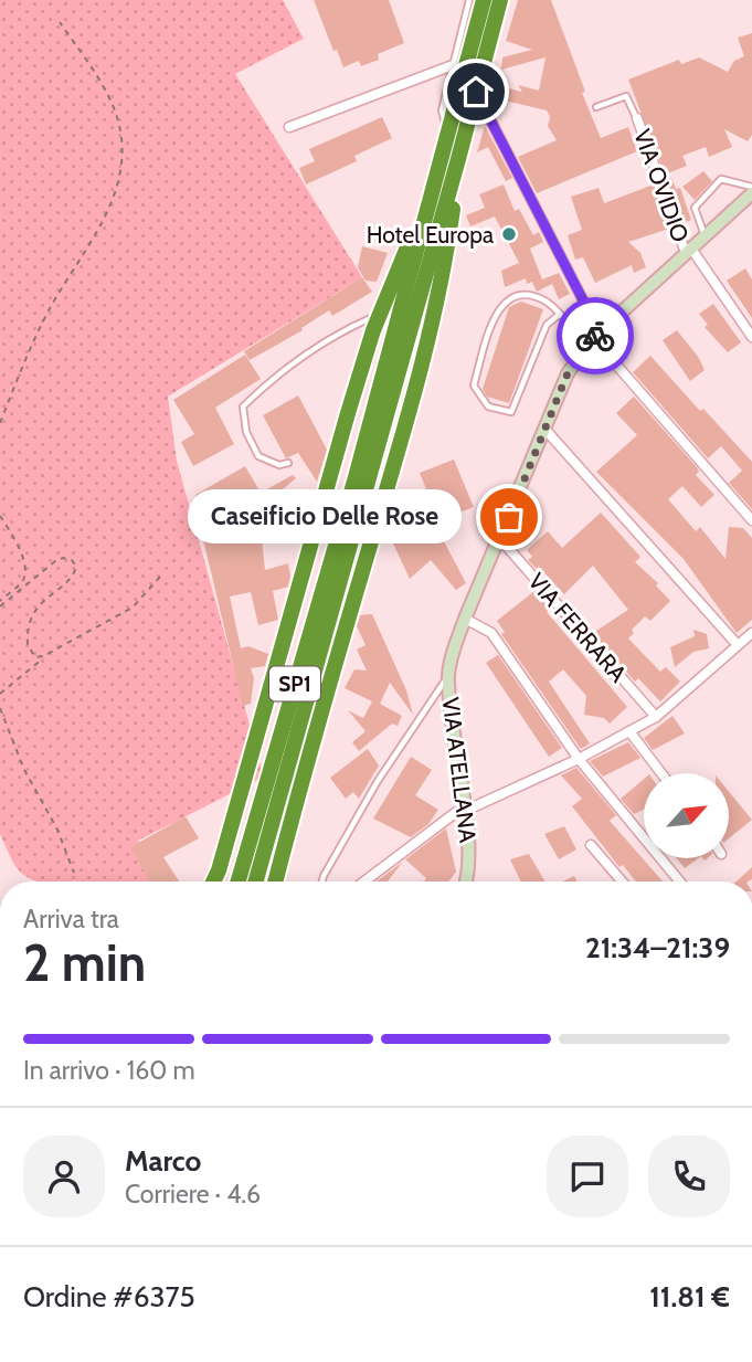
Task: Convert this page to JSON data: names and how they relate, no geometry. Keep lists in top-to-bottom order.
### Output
{
  "streets": {
    "highway": ["SP1"],
    "main road": ["VIA ATELLANA"],
    "street": ["VIA OVIDIO", "VIA FERRARA"]
  },
  "crossings": [
    ["VIA OVIDIO", "VIA ATELLANA"],
    ["VIA FERRARA", "VIA ATELLANA"]
  ],
  "places": ["Hotel Europa", "Caseificio Delle Rose"],
  "north": "top right",
  "page": {
    "bubble": "Caseificio Delle Rose",
    "heading": ["2 min", "Arriva tra", "21:34–21:39"],
    "panel": [
      "Marco",
      "Corriere · 4.6",
      "Ordine #6375",
      "11.81 €"
    ],
    "bar": "In arrivo · 160 m"
  }
}
